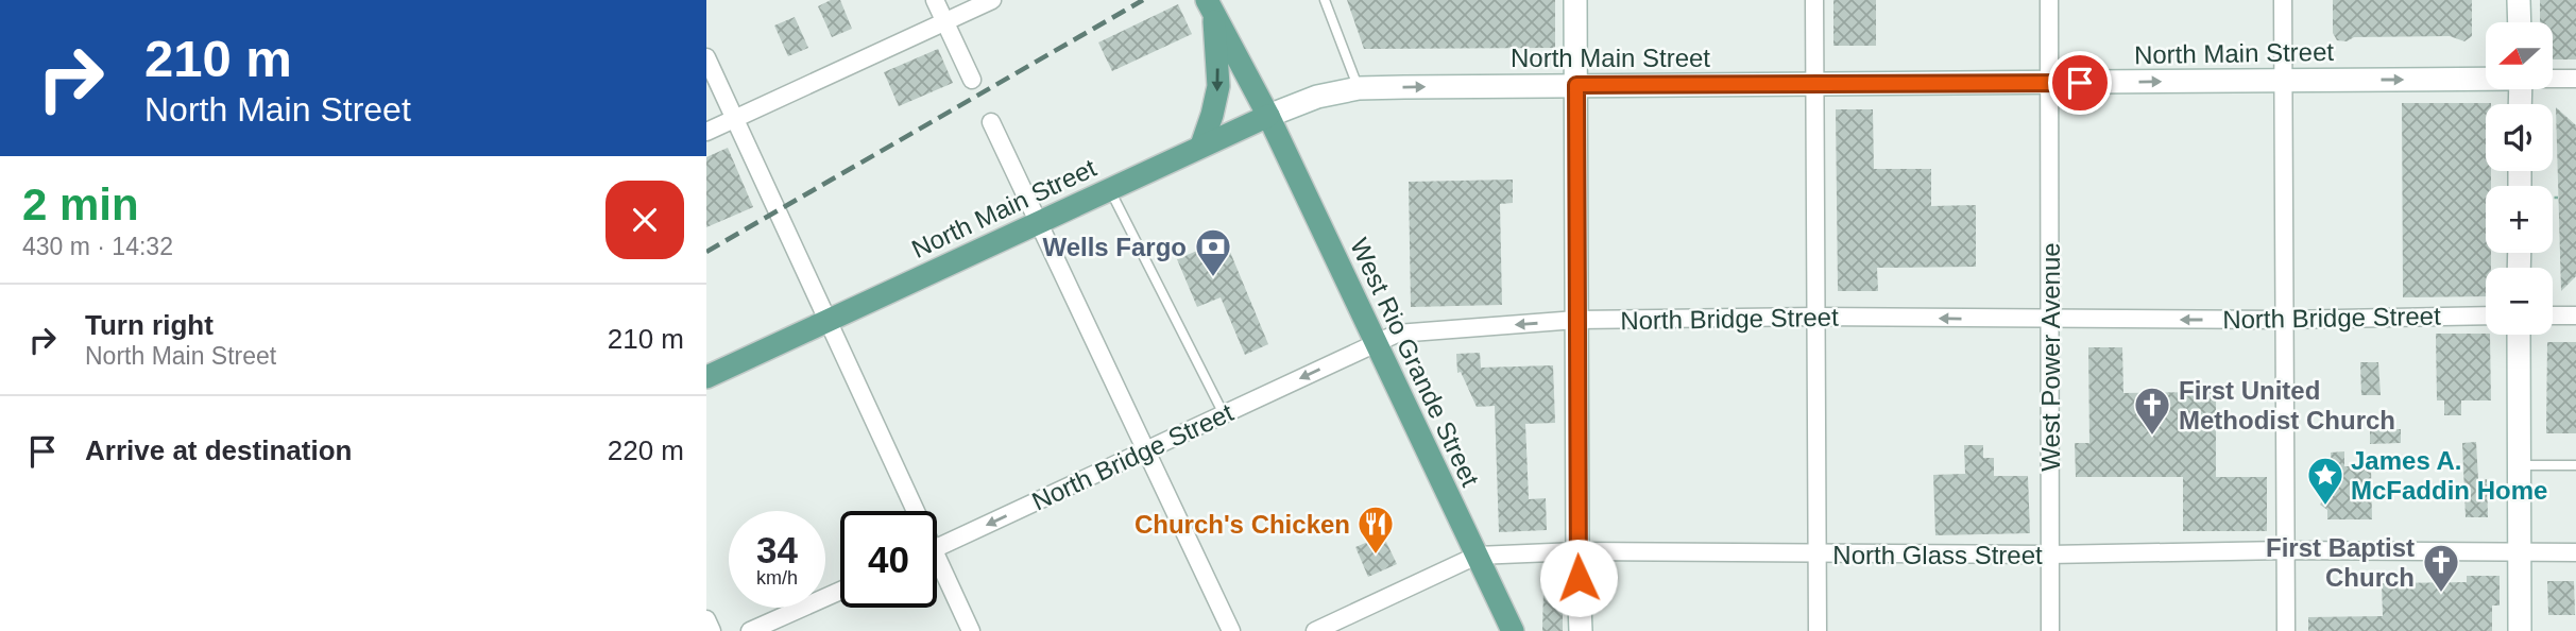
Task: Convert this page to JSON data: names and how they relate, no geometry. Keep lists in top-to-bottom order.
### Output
{
  "streets": {
    "main road": ["North Main Street", "West Rio Grande Street"],
    "street": ["North Bridge Street", "West Power Avenue", "North Glass Street"]
  },
  "crossings": [
    ["North Main Street", "West Power Avenue"],
    ["North Main Street", "West Rio Grande Street"],
    ["North Bridge Street", "West Power Avenue"],
    ["North Bridge Street", "West Rio Grande Street"],
    ["West Power Avenue", "North Glass Street"],
    ["West Rio Grande Street", "North Glass Street"]
  ],
  "one_way": ["North Main Street", "North Bridge Street"],
  "places": {
    "bank": ["Wells Fargo"],
    "church": ["First United Methodist Church", "First Baptist Church"],
    "place": ["James A. McFaddin Home"],
    "restaurant": ["Church's Chicken"]
  },
  "north": "left",
  "page": {
    "turn": ["210 m", "North Main Street"],
    "map_buttons": ["+", "−"],
    "heading": ["2 min", "430 m · 14:32"],
    "list": [
      {
        "name": "Turn right",
        "note": "North Main Street",
        "value": "210 m"
      },
      {
        "name": "Arrive at destination",
        "value": "220 m"
      }
    ],
    "speed": "34 km/h",
    "limit": "40"
  }
}
